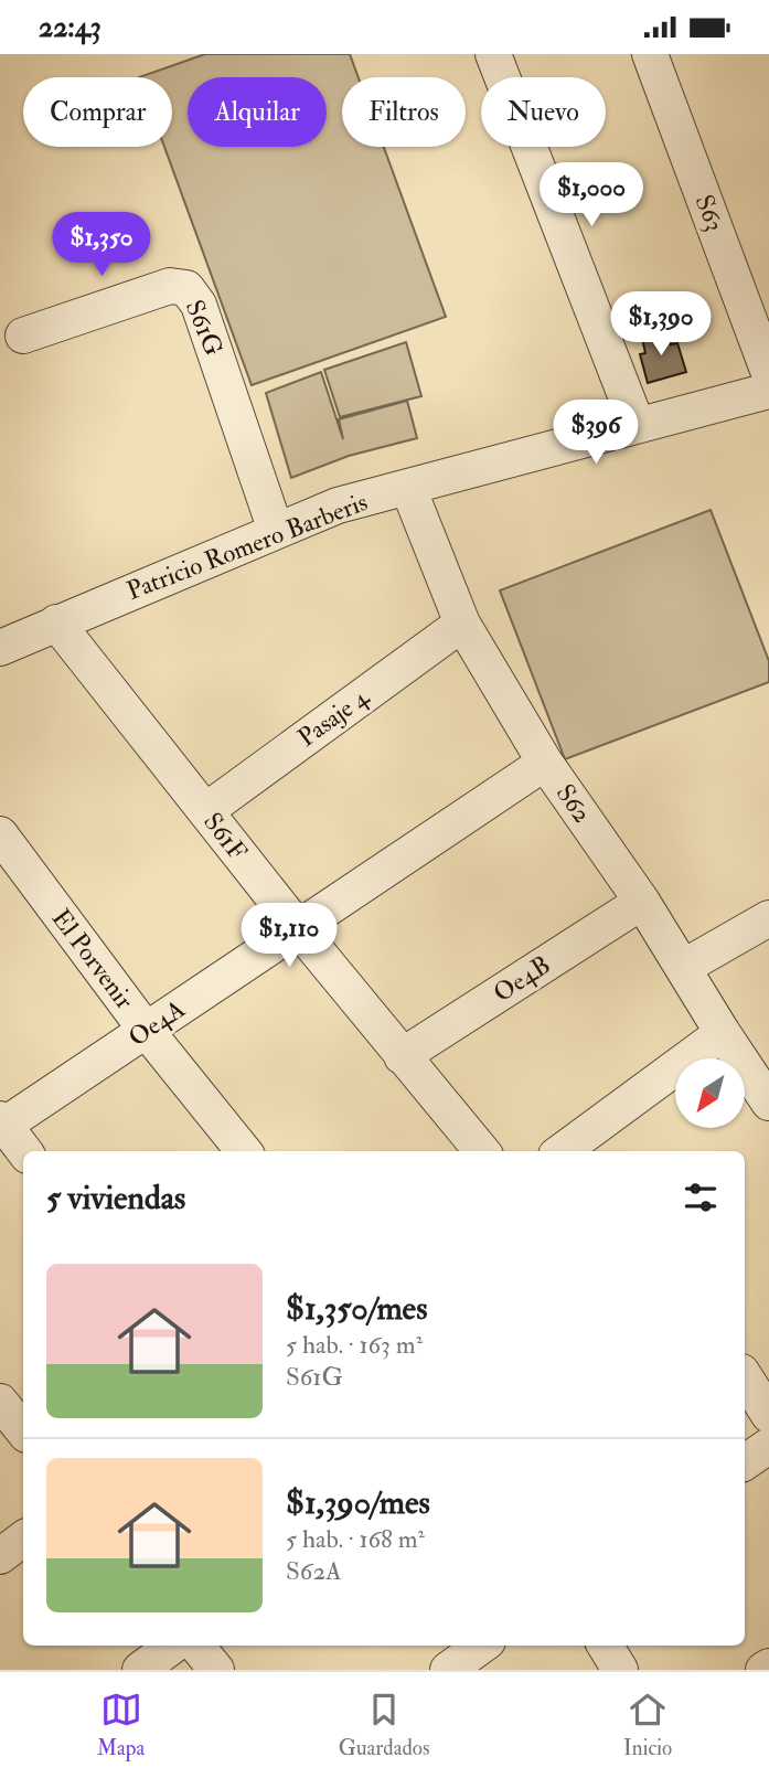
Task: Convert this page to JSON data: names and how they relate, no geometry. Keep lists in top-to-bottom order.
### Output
{
  "streets": {
    "street": [
      "S63",
      "S61G",
      "Patricio Romero Barberis",
      "Pasaje 4",
      "S62",
      "S61F",
      "El Porvenir",
      "Oe4B",
      "Oe4A"
    ]
  },
  "crossings": [
    ["S61G", "Patricio Romero Barberis"],
    ["Patricio Romero Barberis", "S62"],
    ["Patricio Romero Barberis", "S61F"],
    ["Pasaje 4", "S62"],
    ["Pasaje 4", "S61F"],
    ["S62", "Oe4B"],
    ["S62", "Oe4A"],
    ["S61F", "Oe4B"],
    ["S61F", "Oe4A"],
    ["El Porvenir", "Oe4A"]
  ],
  "north": "bottom left",
  "page": {
    "status": "22:43",
    "chip": [
      "Comprar",
      "Alquilar",
      "Filtros",
      "Nuevo"
    ],
    "price": [
      "$1,000",
      "$1,350",
      "$1,390",
      "$396",
      "$1,110"
    ],
    "heading": "5 viviendas",
    "list": [
      {
        "name": "$1,350/mes",
        "note": "5 hab. · 163 m² · S61G"
      },
      {
        "name": "$1,390/mes",
        "note": "5 hab. · 168 m² · S62A"
      }
    ],
    "tabs": ["Mapa", "Guardados", "Inicio"]
  }
}
